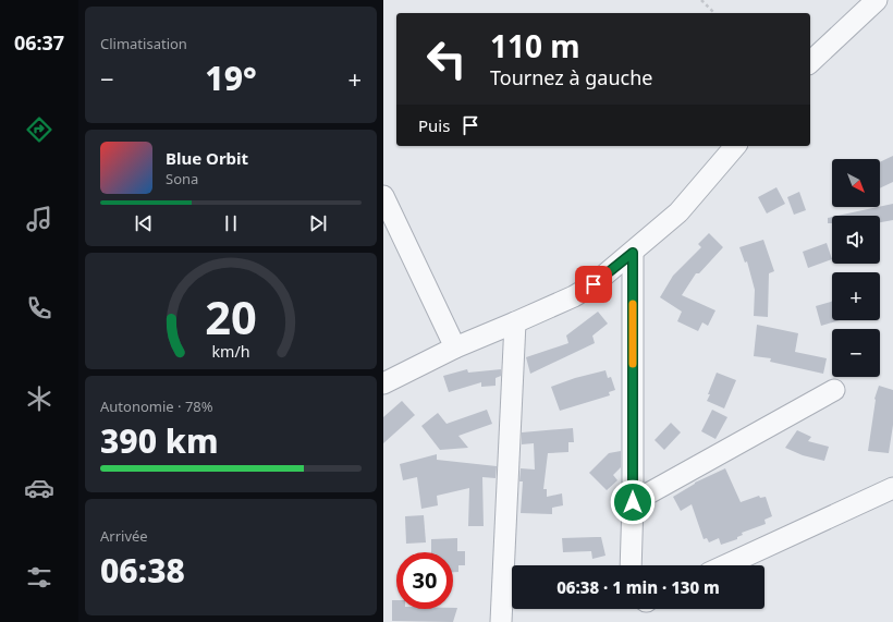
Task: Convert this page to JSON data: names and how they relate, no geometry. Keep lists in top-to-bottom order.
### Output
{
  "north": "bottom right",
  "page": {
    "tabs": "06:37",
    "tile": [
      "Climatisation",
      ["Autonomie · 78%", "390 km"],
      ["Arrivée", "06:38"]
    ],
    "turn": ["110 m", "Tournez à gauche"],
    "heat": ["−", "19°", "+"],
    "then": "Puis",
    "song": ["Blue Orbit", "Sona"],
    "map_buttons": ["+", "−"],
    "limit": "30",
    "trip": "06:38 · 1 min · 130 m",
    "gauge": ["20", "km/h"]
  }
}
